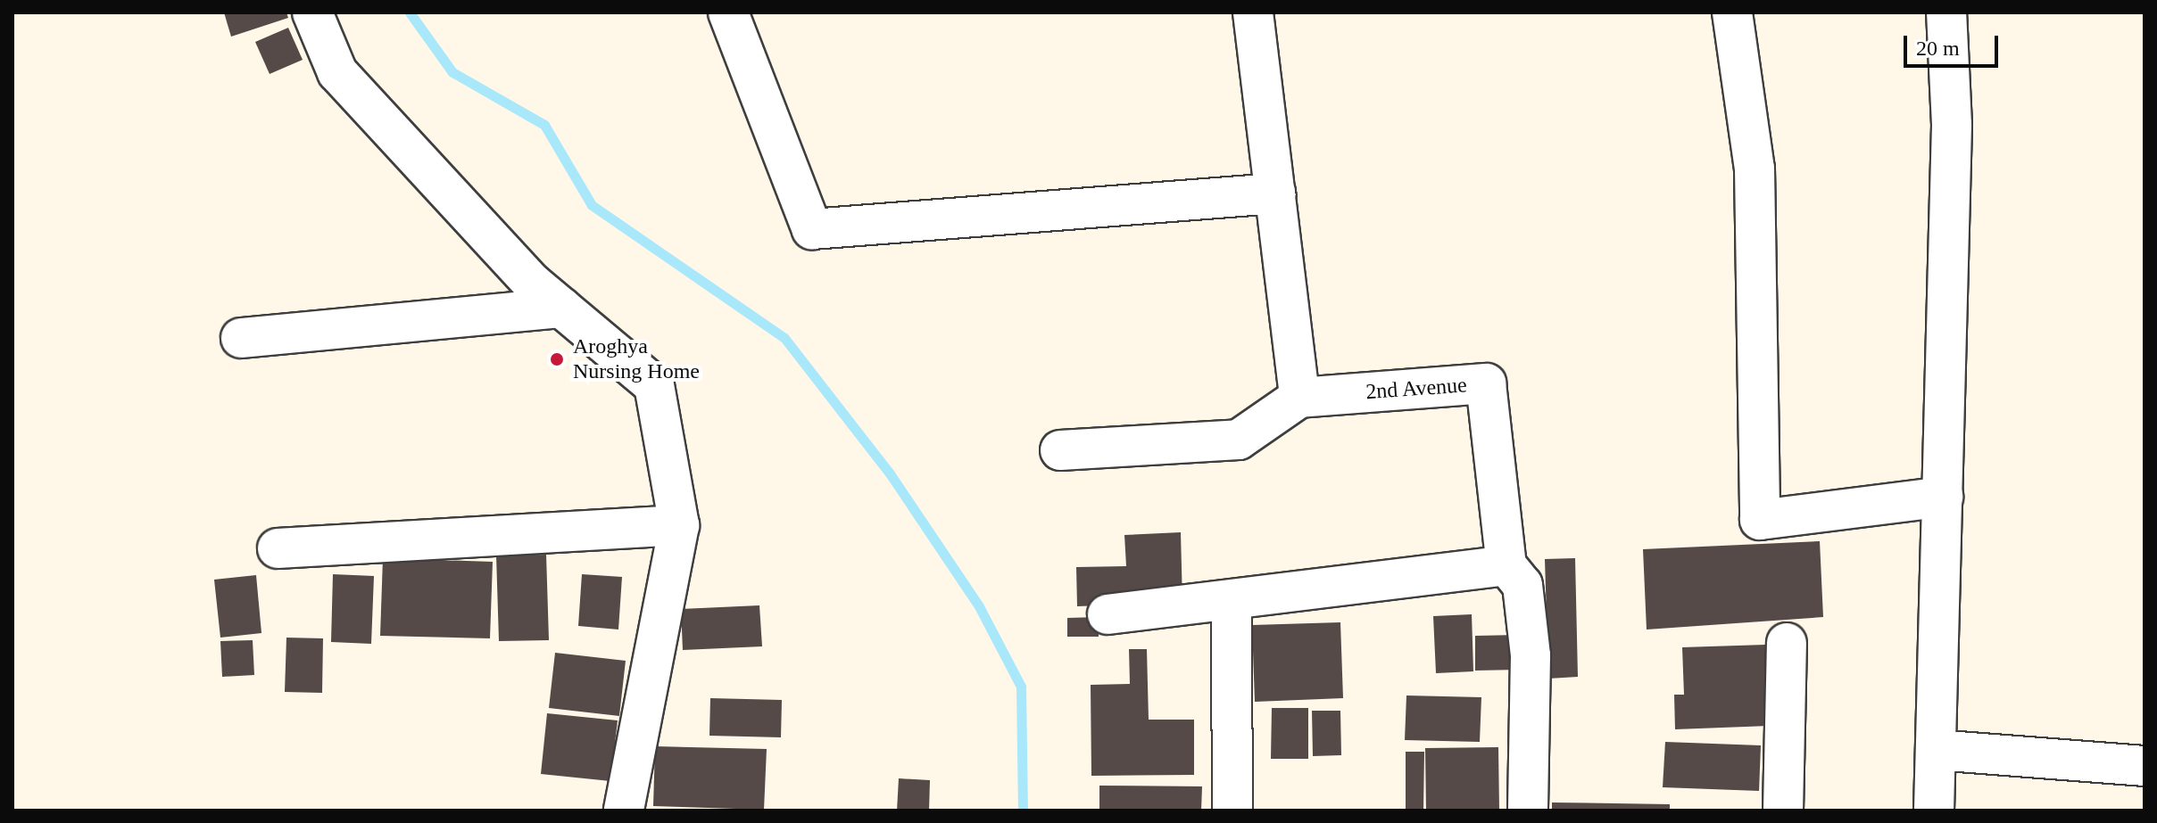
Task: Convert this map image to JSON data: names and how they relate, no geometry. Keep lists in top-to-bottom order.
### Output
{
  "streets": {
    "street": ["2nd Avenue"]
  },
  "places": ["Aroghya Nursing Home"],
  "scale_bar": "20 m"
}
